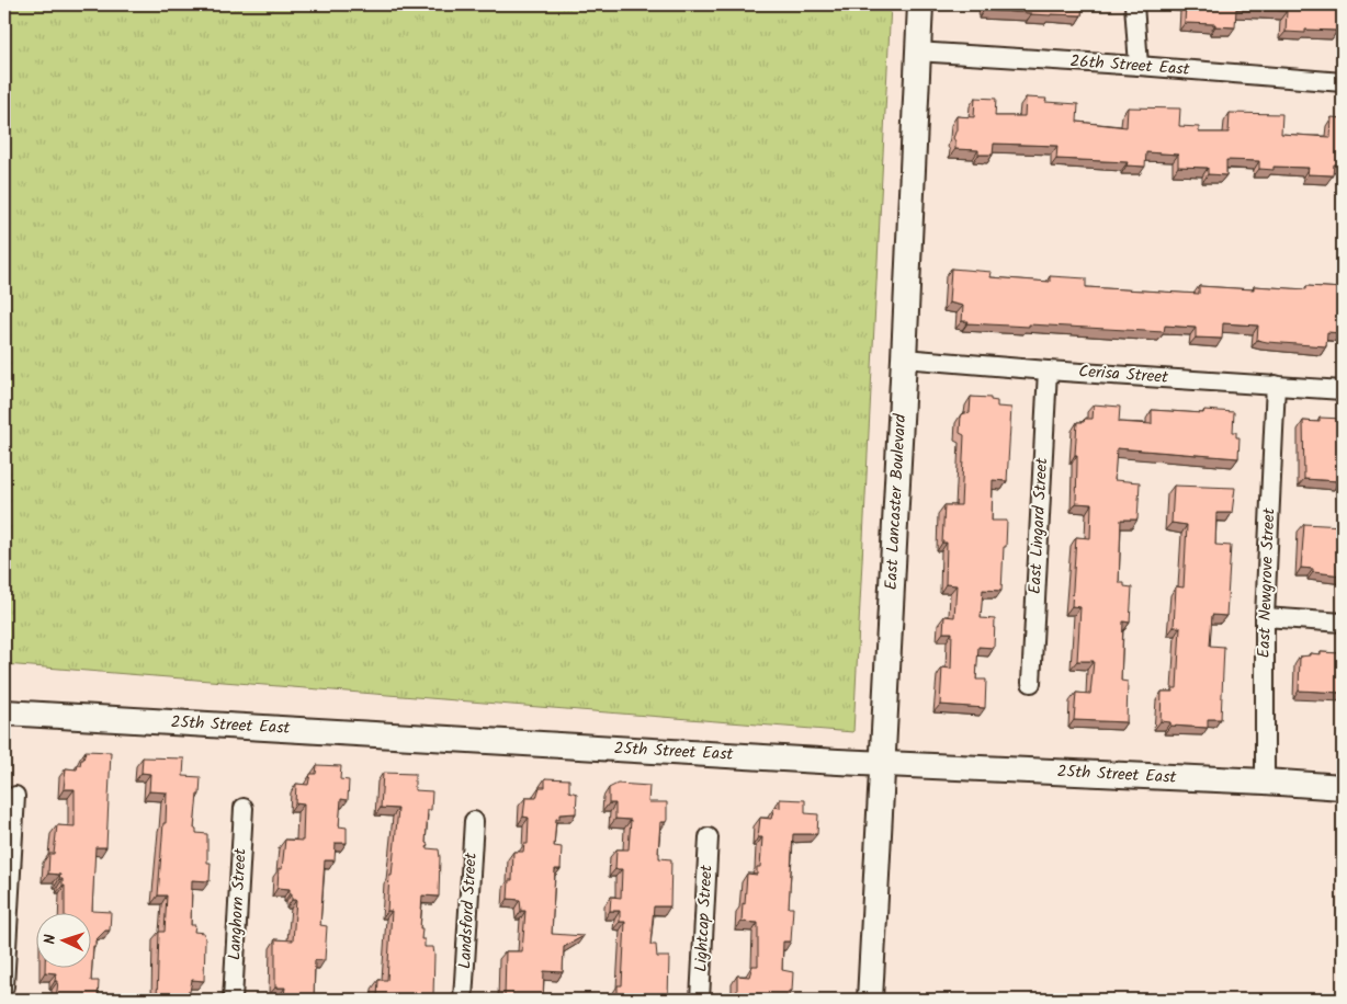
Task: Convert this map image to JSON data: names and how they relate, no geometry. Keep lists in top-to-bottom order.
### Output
{
  "streets": {
    "street": [
      "26th Street East",
      "Cerisa Street",
      "East Lancaster Boulevard",
      "East Lingard Street",
      "East Newgrove Street",
      "25th Street East",
      "Langhorn Street",
      "Landsford Street",
      "Lightcap Street"
    ]
  },
  "crossings": [
    ["26th Street East", "East Lancaster Boulevard"],
    ["Cerisa Street", "East Lancaster Boulevard"],
    ["Cerisa Street", "East Lingard Street"],
    ["Cerisa Street", "East Newgrove Street"],
    ["East Lancaster Boulevard", "25th Street East"],
    ["East Newgrove Street", "25th Street East"]
  ],
  "north": "left"
}
